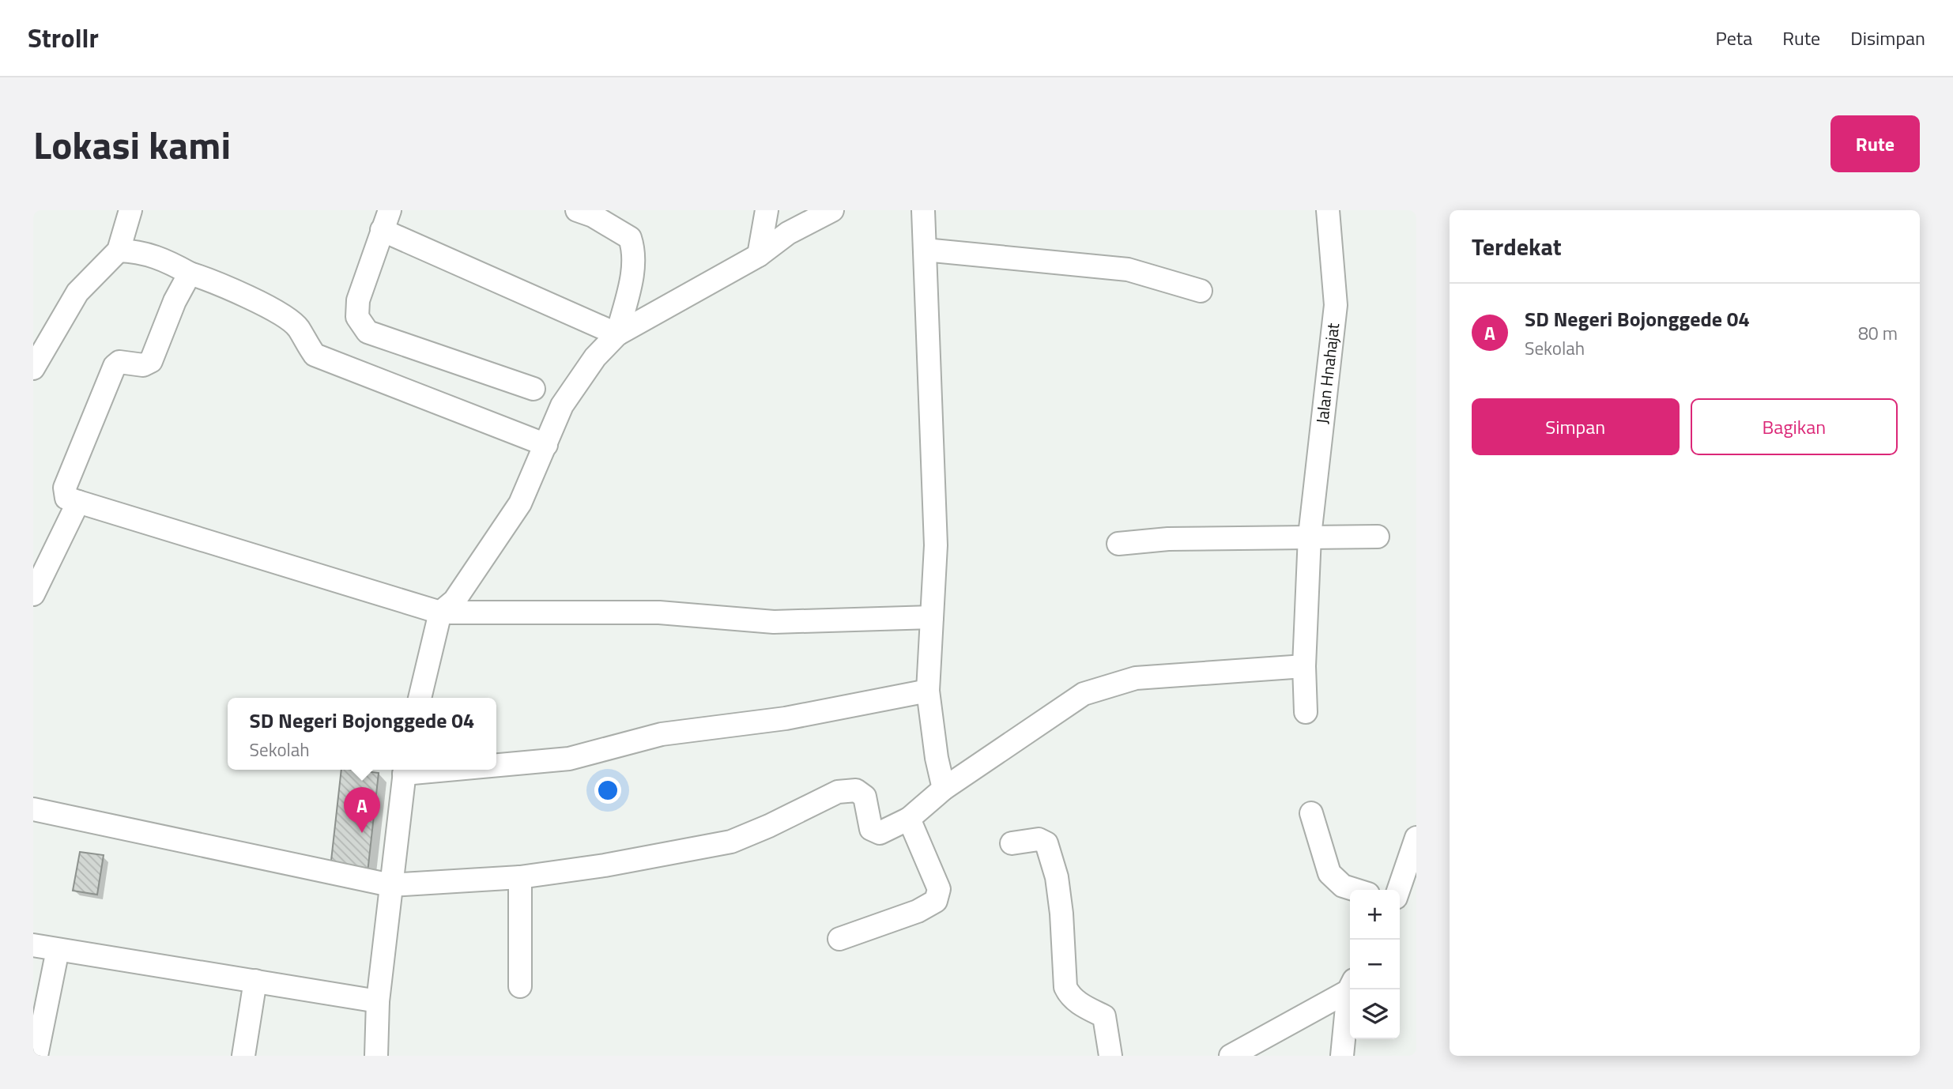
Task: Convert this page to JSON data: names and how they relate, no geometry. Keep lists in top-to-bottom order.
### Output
{
  "streets": {
    "street": ["Jalan Hnahajat"]
  },
  "page": {
    "header": "Strollr",
    "nav": ["Peta", "Rute", "Disimpan"],
    "title": "Lokasi kami",
    "buttons": [
      "Rute",
      ["Simpan", "Bagikan"]
    ],
    "heading": "Terdekat",
    "list": [
      {
        "mark": "A",
        "name": "SD Negeri Bojonggede 04",
        "note": "Sekolah",
        "value": "80 m"
      }
    ],
    "popup": ["SD Negeri Bojonggede 04", "Sekolah"],
    "pins": "A",
    "map_buttons": ["+", "−"]
  }
}
